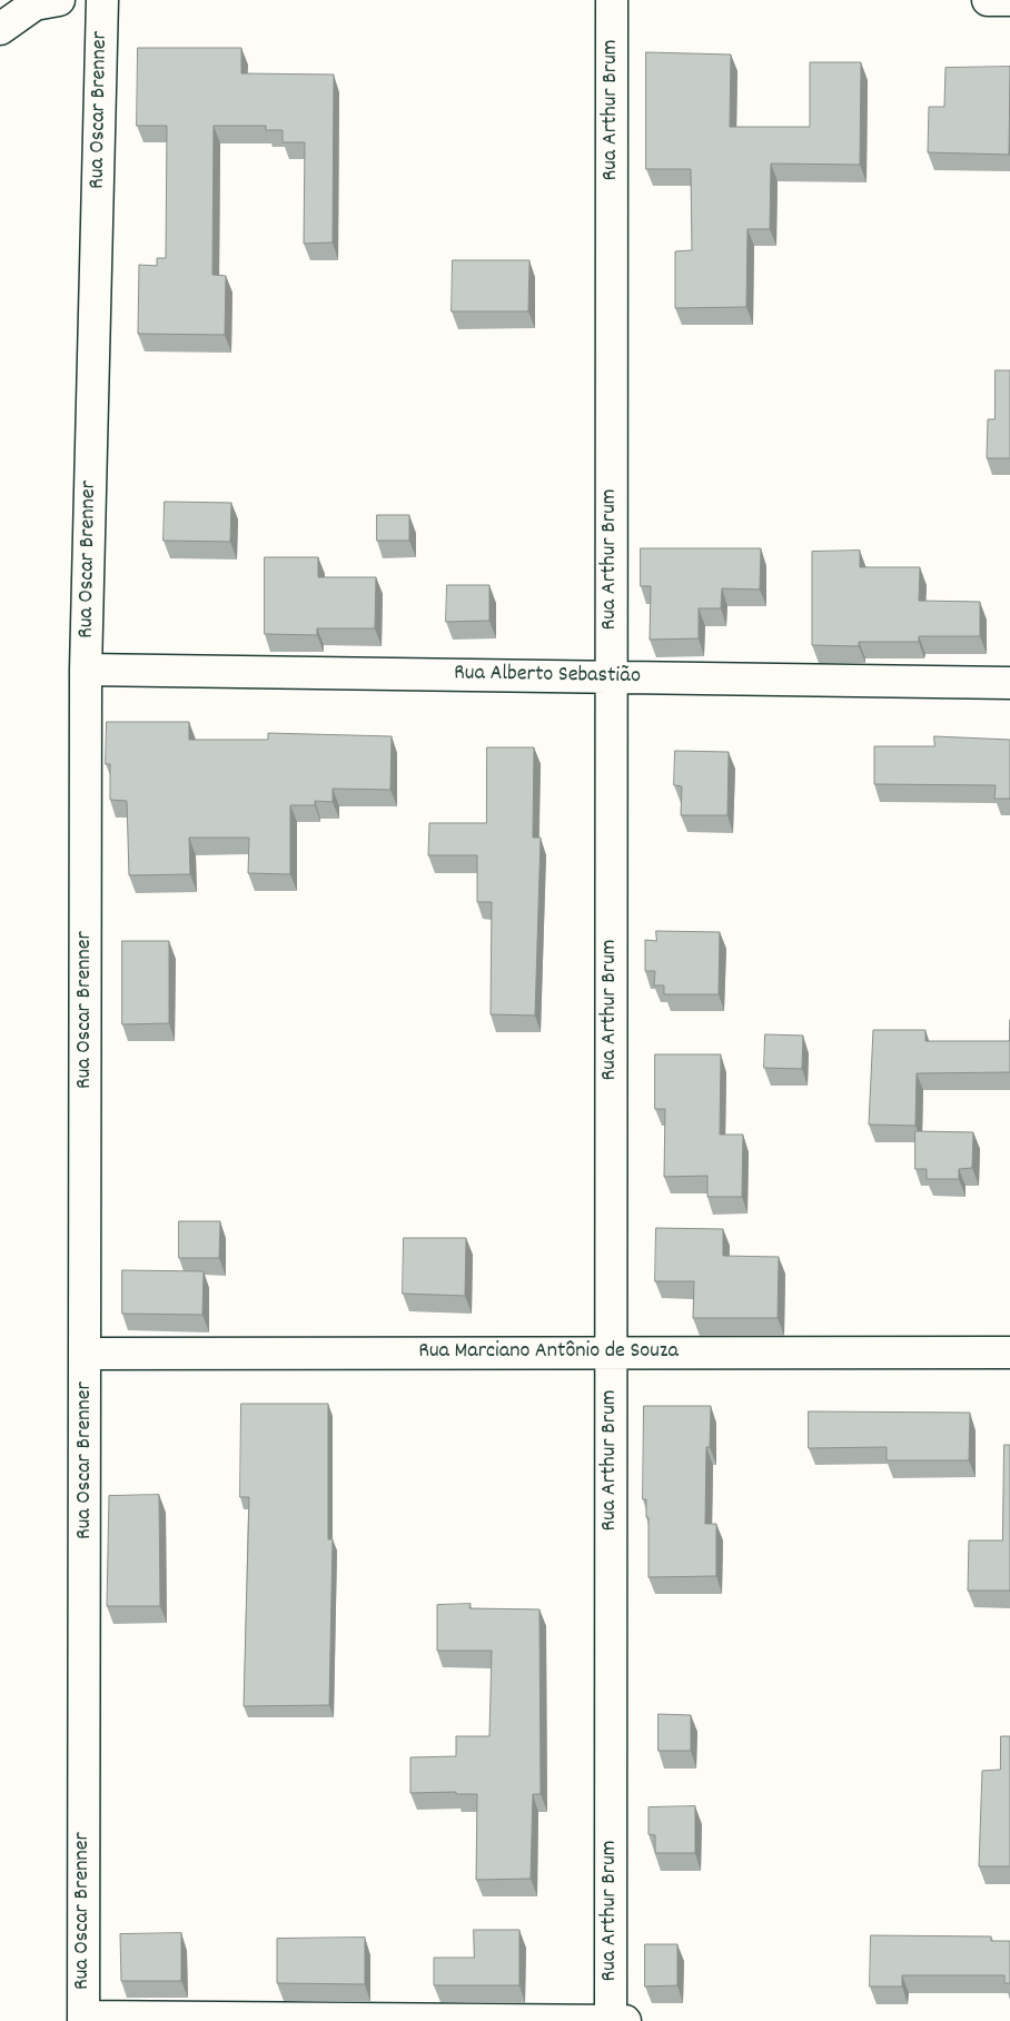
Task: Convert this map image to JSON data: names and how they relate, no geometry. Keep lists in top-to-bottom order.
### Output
{
  "streets": {
    "street": [
      "Rua Oscar Brenner",
      "Rua Arthur Brum",
      "Rua Alberto Sebastião",
      "Rua Marciano Antônio de Souza"
    ]
  },
  "crossings": [
    ["Rua Oscar Brenner", "Rua Alberto Sebastião"],
    ["Rua Oscar Brenner", "Rua Marciano Antônio de Souza"],
    ["Rua Arthur Brum", "Rua Alberto Sebastião"],
    ["Rua Arthur Brum", "Rua Marciano Antônio de Souza"]
  ]
}
